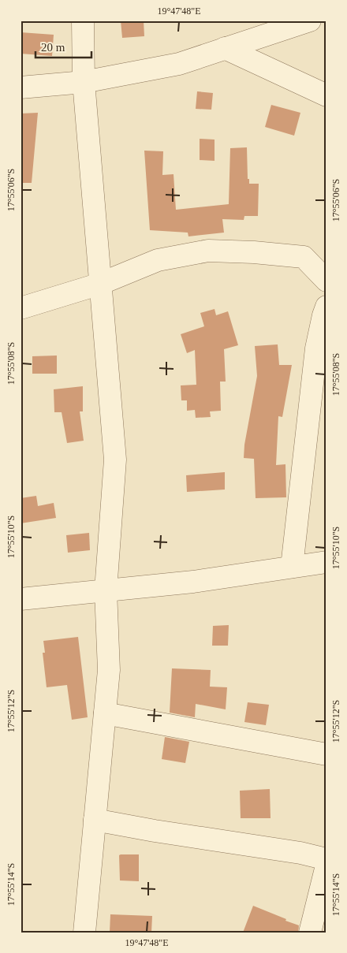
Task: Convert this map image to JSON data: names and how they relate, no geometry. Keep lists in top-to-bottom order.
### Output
{
  "scale_bar": "20 m",
  "coordinates": [
    "19°47'48\"E",
    "17°55'06\"S",
    "17°55'08\"S",
    "17°55'10\"S",
    "17°55'12\"S",
    "17°55'14\"S"
  ]
}
